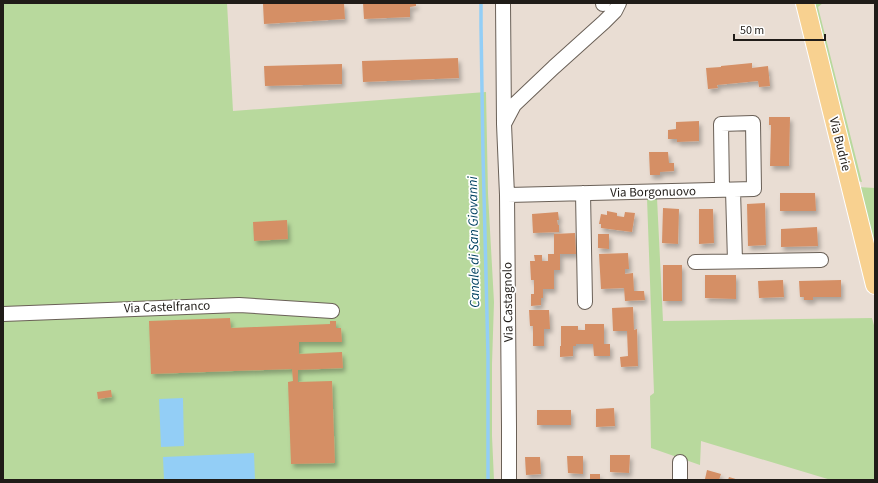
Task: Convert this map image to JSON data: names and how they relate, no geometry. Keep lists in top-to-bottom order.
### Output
{
  "streets": {
    "main road": ["Via Budrie"],
    "street": ["Via Borgonuovo", "Via Castagnolo", "Via Castelfranco"]
  },
  "crossings": [
    ["Via Borgonuovo", "Via Castagnolo"]
  ],
  "water": ["Canale di San Giovanni"],
  "scale_bar": "50 m"
}
